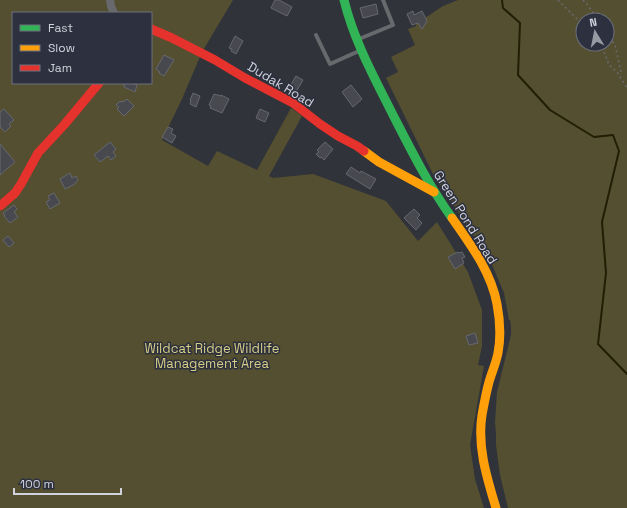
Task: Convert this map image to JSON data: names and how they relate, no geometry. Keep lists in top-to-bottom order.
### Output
{
  "streets": {
    "main road": ["Dudak Road", "Green Pond Road"]
  },
  "crossings": [
    ["Dudak Road", "Green Pond Road"]
  ],
  "parks": ["Wildcat Ridge Wildlife Management Area"],
  "legend": ["Fast", "Slow", "Jam"],
  "scale_bar": "100 m",
  "north": "top"
}
